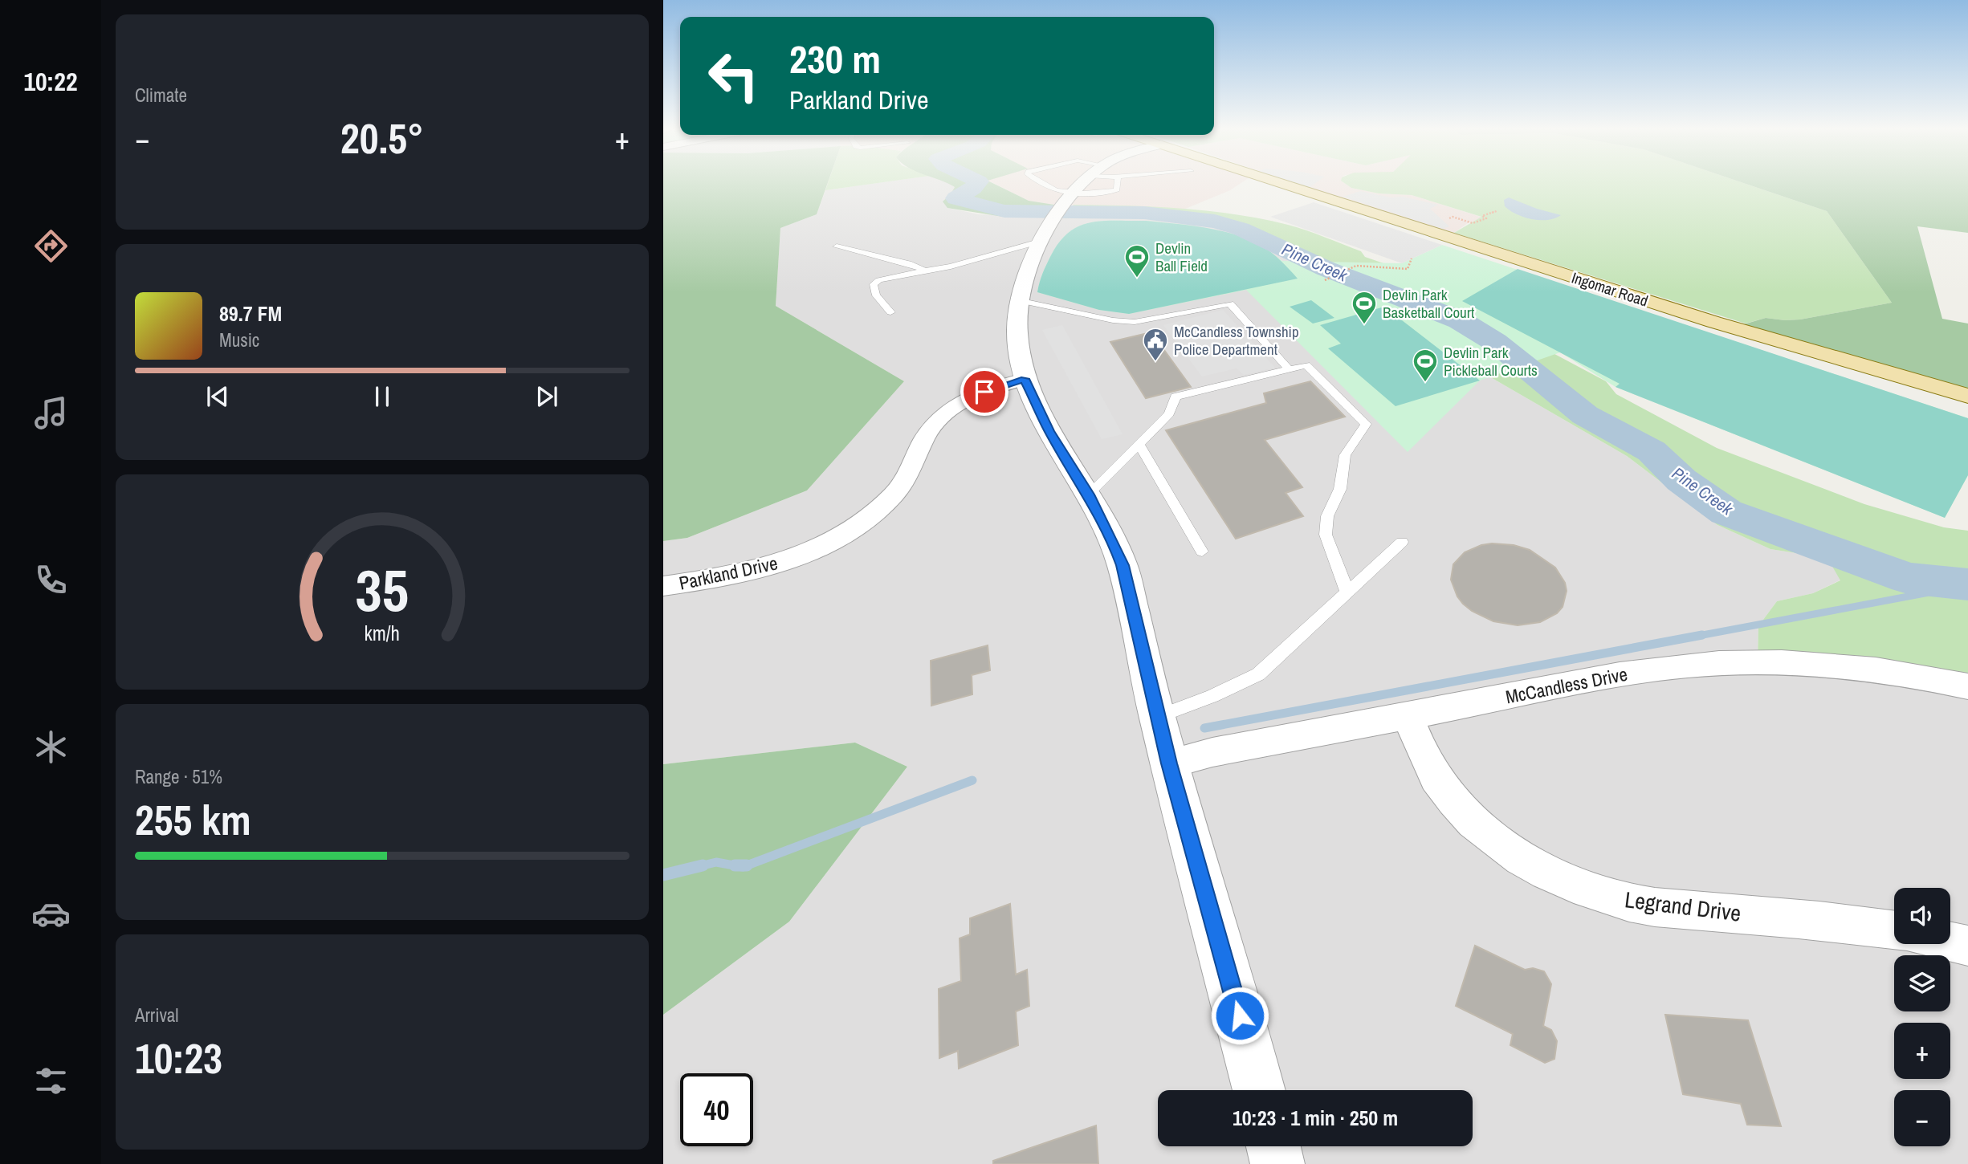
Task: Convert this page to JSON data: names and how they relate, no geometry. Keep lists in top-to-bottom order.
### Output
{
  "streets": {
    "main road": ["Ingomar Road"],
    "street": ["Parkland Drive", "McCandless Drive", "Legrand Drive"]
  },
  "crossings": [
    ["McCandless Drive", "Legrand Drive"]
  ],
  "water": ["Pine Creek"],
  "places": {
    "sports": ["Devlin Ball Field", "Devlin Park Basketball Court", "Devlin Park Pickleball Courts"],
    "public building": ["McCandless Township Police Department"]
  },
  "page": {
    "tabs": "10:22",
    "tile": [
      "Climate",
      ["Range · 51%", "255 km"],
      ["Arrival", "10:23"]
    ],
    "turn": ["230 m", "Parkland Drive"],
    "heat": ["−", "20.5°", "+"],
    "song": ["89.7 FM", "Music"],
    "map_buttons": ["+", "−"],
    "limit": "40",
    "trip": "10:23 · 1 min · 250 m",
    "gauge": ["35", "km/h"]
  }
}
